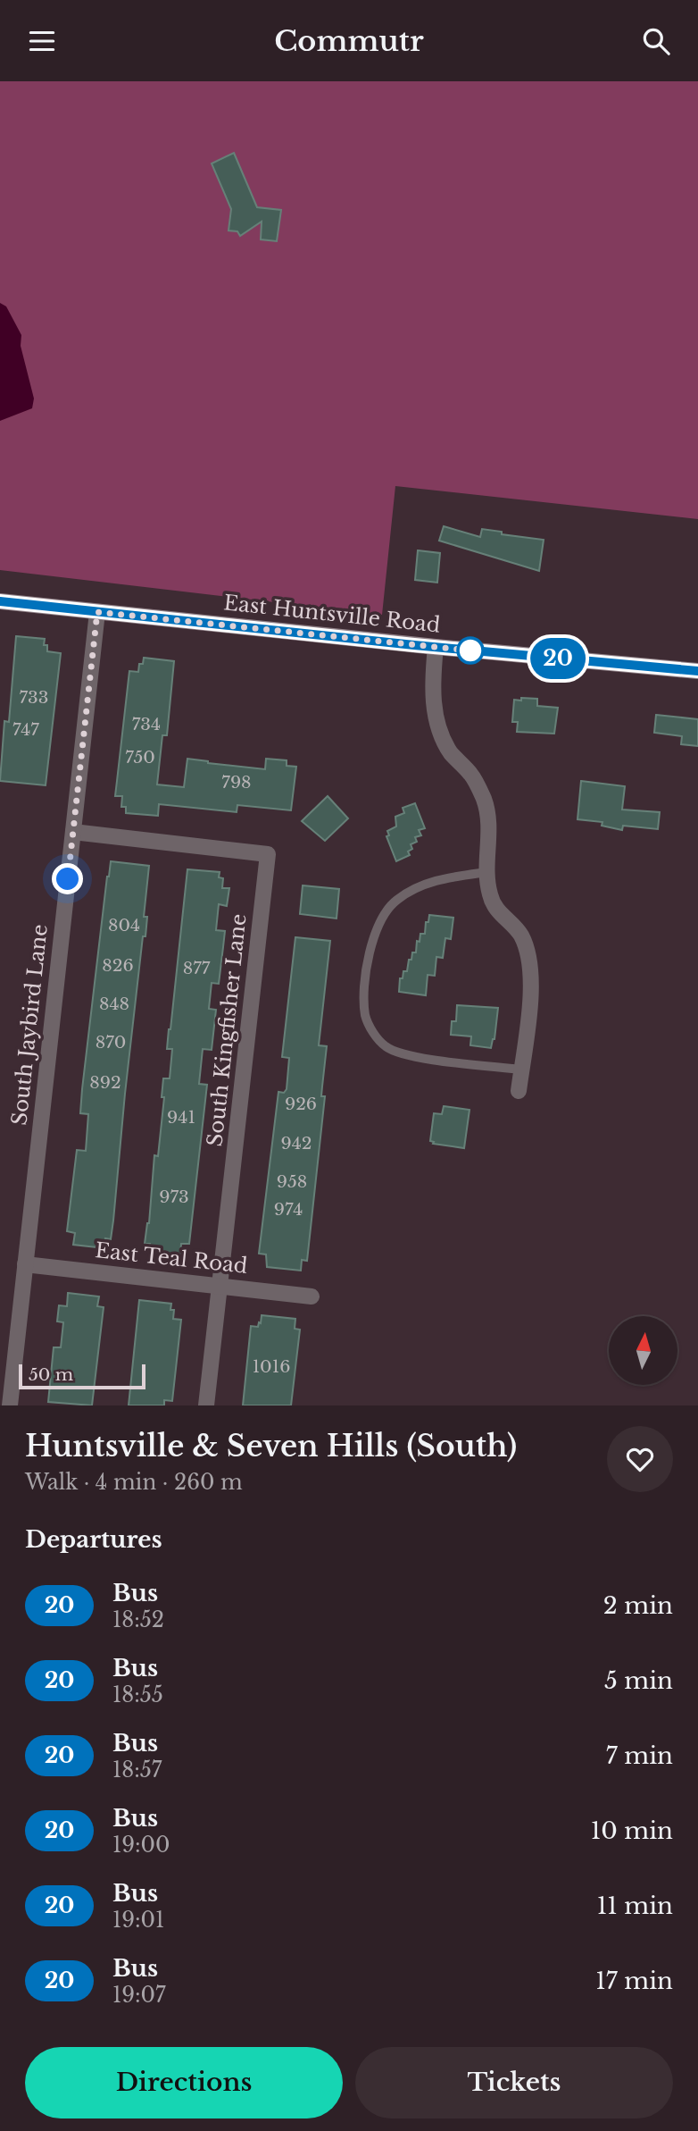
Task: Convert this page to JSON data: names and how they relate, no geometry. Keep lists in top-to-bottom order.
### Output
{
  "streets": {
    "main road": ["East Huntsville Road"],
    "street": ["South Jaybird Lane", "South Kingfisher Lane", "East Teal Road"]
  },
  "crossings": [
    ["East Huntsville Road", "South Jaybird Lane"],
    ["South Jaybird Lane", "South Kingfisher Lane"],
    ["South Jaybird Lane", "East Teal Road"],
    ["South Kingfisher Lane", "East Teal Road"]
  ],
  "lines": ["bus line 20"],
  "house_numbers": [
    "733",
    "734",
    "747",
    "750",
    "798",
    "804",
    "826",
    "877",
    "848",
    "870",
    "892",
    "926",
    "941",
    "942",
    "958",
    "973",
    "974",
    "1016"
  ],
  "scale_bar": "50 m",
  "north": "top",
  "page": {
    "header": "Commutr",
    "on_map": "20",
    "scale": "50 m",
    "heading": [
      ["Huntsville & Seven Hills (South)", "Walk · 4 min · 260 m"],
      "Departures"
    ],
    "list": [
      {
        "mark": "20",
        "name": "Bus",
        "note": "18:52",
        "value": "2 min"
      },
      {
        "mark": "20",
        "name": "Bus",
        "note": "18:55",
        "value": "5 min"
      },
      {
        "mark": "20",
        "name": "Bus",
        "note": "18:57",
        "value": "7 min"
      },
      {
        "mark": "20",
        "name": "Bus",
        "note": "19:00",
        "value": "10 min"
      },
      {
        "mark": "20",
        "name": "Bus",
        "note": "19:01",
        "value": "11 min"
      },
      {
        "mark": "20",
        "name": "Bus",
        "note": "19:07",
        "value": "17 min"
      }
    ],
    "buttons": ["Directions", "Tickets"]
  }
}
